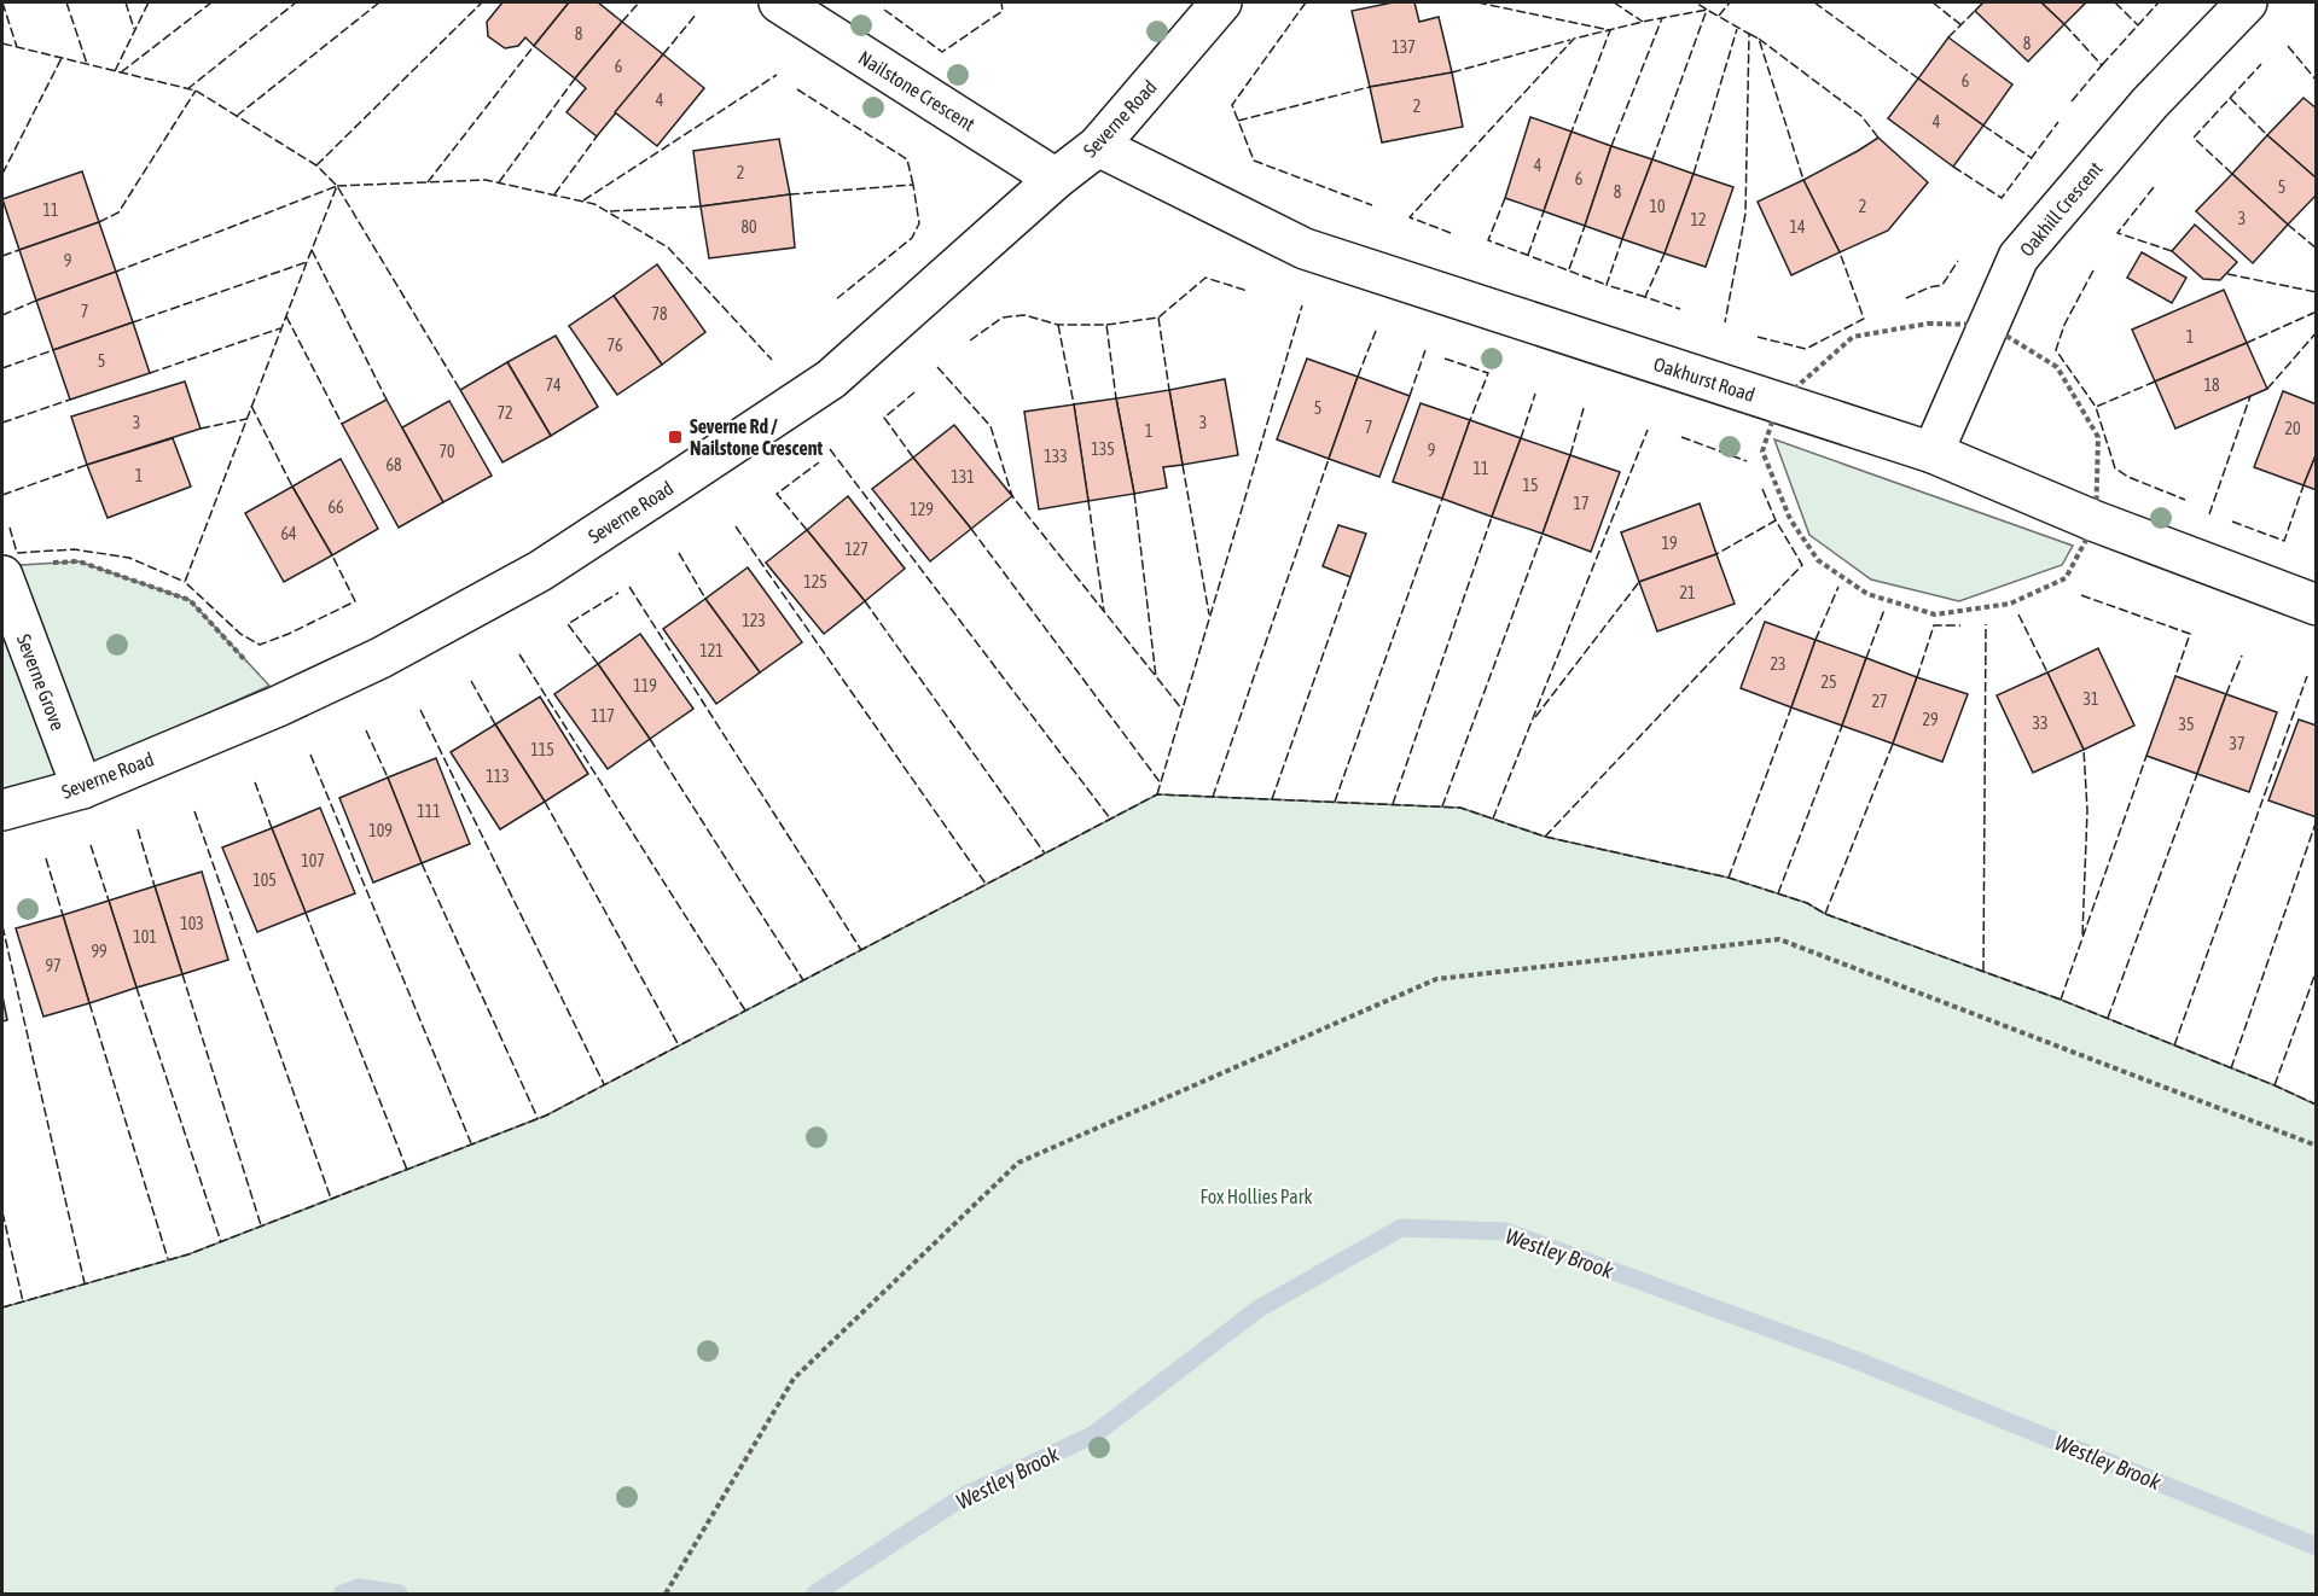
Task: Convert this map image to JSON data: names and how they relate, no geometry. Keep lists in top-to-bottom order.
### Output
{
  "streets": {
    "street": [
      "Nailstone Crescent",
      "Severne Road",
      "Oakhill Crescent",
      "Oakhurst Road",
      "Severne Grove"
    ]
  },
  "crossings": [
    ["Nailstone Crescent", "Severne Road"],
    ["Severne Road", "Oakhurst Road"],
    ["Severne Road", "Severne Grove"],
    ["Oakhill Crescent", "Oakhurst Road"]
  ],
  "water": ["Westley Brook"],
  "parks": ["Fox Hollies Park"],
  "places": {
    "transit": ["Severne Rd / Nailstone Crescent"]
  },
  "house_numbers": [
    "8",
    "8",
    "137",
    "6",
    "6",
    "4",
    "2",
    "4",
    "4",
    "2",
    "6",
    "5",
    "8",
    "10",
    "2",
    "11",
    "3",
    "12",
    "80",
    "14",
    "9",
    "7",
    "78",
    "1",
    "76",
    "5",
    "74",
    "18",
    "5",
    "72",
    "3",
    "3",
    "7",
    "20",
    "1",
    "135",
    "9",
    "70",
    "133",
    "68",
    "11",
    "1",
    "131",
    "15",
    "17",
    "66",
    "129",
    "64",
    "19",
    "127",
    "125",
    "21",
    "123",
    "121",
    "23",
    "25",
    "119",
    "31",
    "27",
    "117",
    "29",
    "33",
    "35",
    "37",
    "115",
    "113",
    "111",
    "109",
    "107",
    "105",
    "103",
    "101",
    "99",
    "97"
  ]
}
